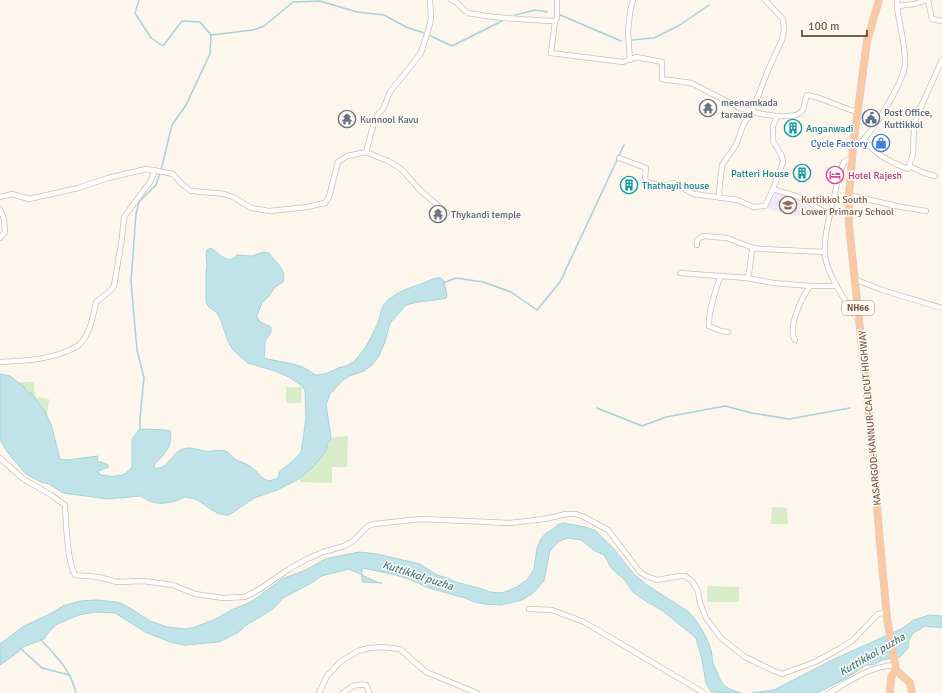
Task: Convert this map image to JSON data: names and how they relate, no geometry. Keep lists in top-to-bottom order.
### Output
{
  "streets": {
    "highway": ["NH66", "KASARGOD-KANNUR-CALICUT HIGHWAY"]
  },
  "water": ["Kuttikkol puzha"],
  "places": {
    "temple": ["meenamkada taravad", "Kunnool Kavu", "Thykandi temple"],
    "public building": ["Post Office, Kuttikkol"],
    "building": ["Anganwadi", "Patteri House", "Thathayil house"],
    "shop": ["Cycle Factory"],
    "hotel": ["Hotel Rajesh"],
    "school or university": ["Kuttikkol South Lower Primary School"]
  },
  "scale_bar": "100 m"
}
